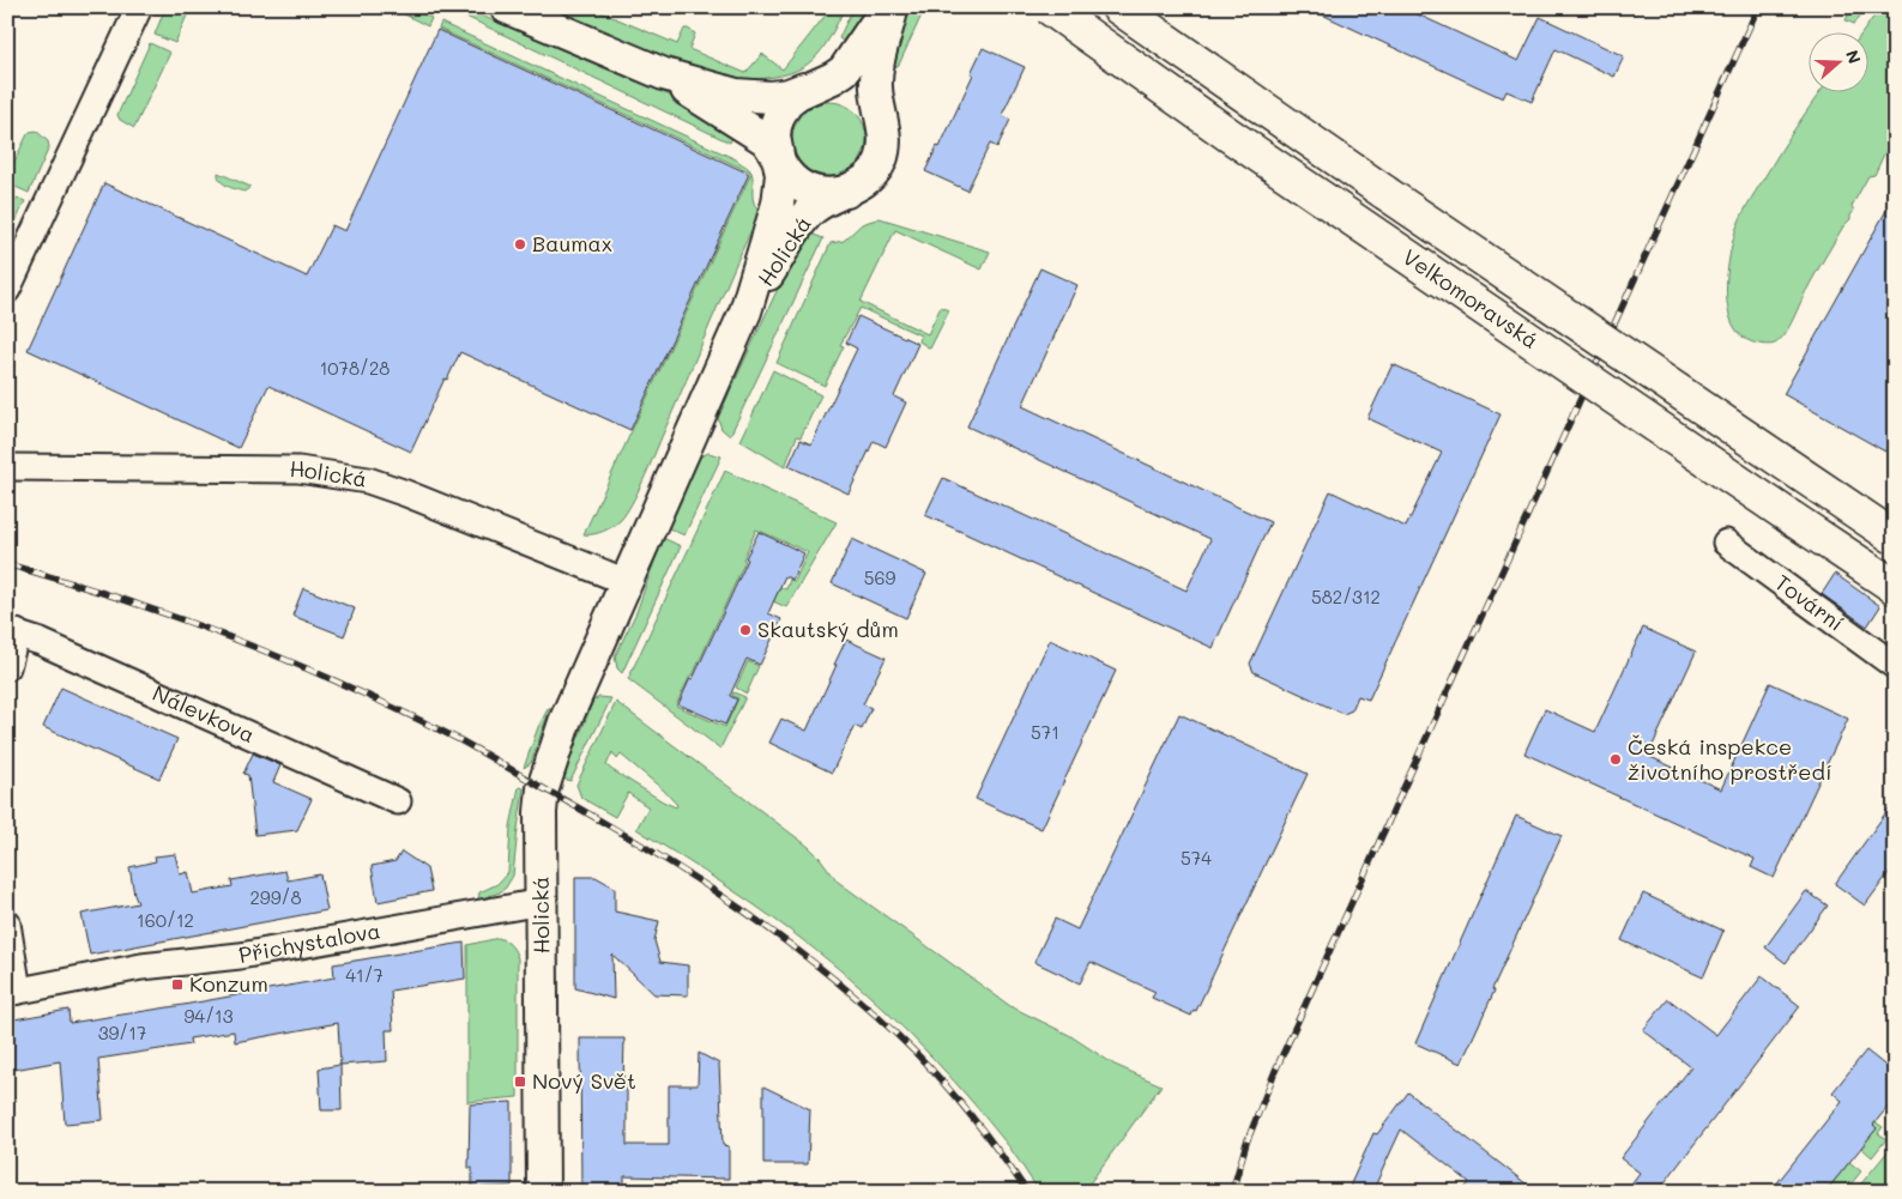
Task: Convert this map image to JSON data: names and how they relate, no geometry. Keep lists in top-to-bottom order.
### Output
{
  "streets": {
    "main road": ["Velkomoravská"],
    "street": [
      "Holická",
      "Tovární",
      "Nálevkova",
      "Přichystalova"
    ]
  },
  "crossings": [
    ["Holická", "Přichystalova"]
  ],
  "places": {
    "other": ["Baumax", "Skautský dům", "Česká inspekce životního prostředí"],
    "transit": ["Konzum", "Nový Svět"]
  },
  "house_numbers": [
    "1078/28",
    "569",
    "582/312",
    "571",
    "574",
    "299/8",
    "160/12",
    "41/7",
    "94/13",
    "39/17"
  ],
  "north": "right"
}
